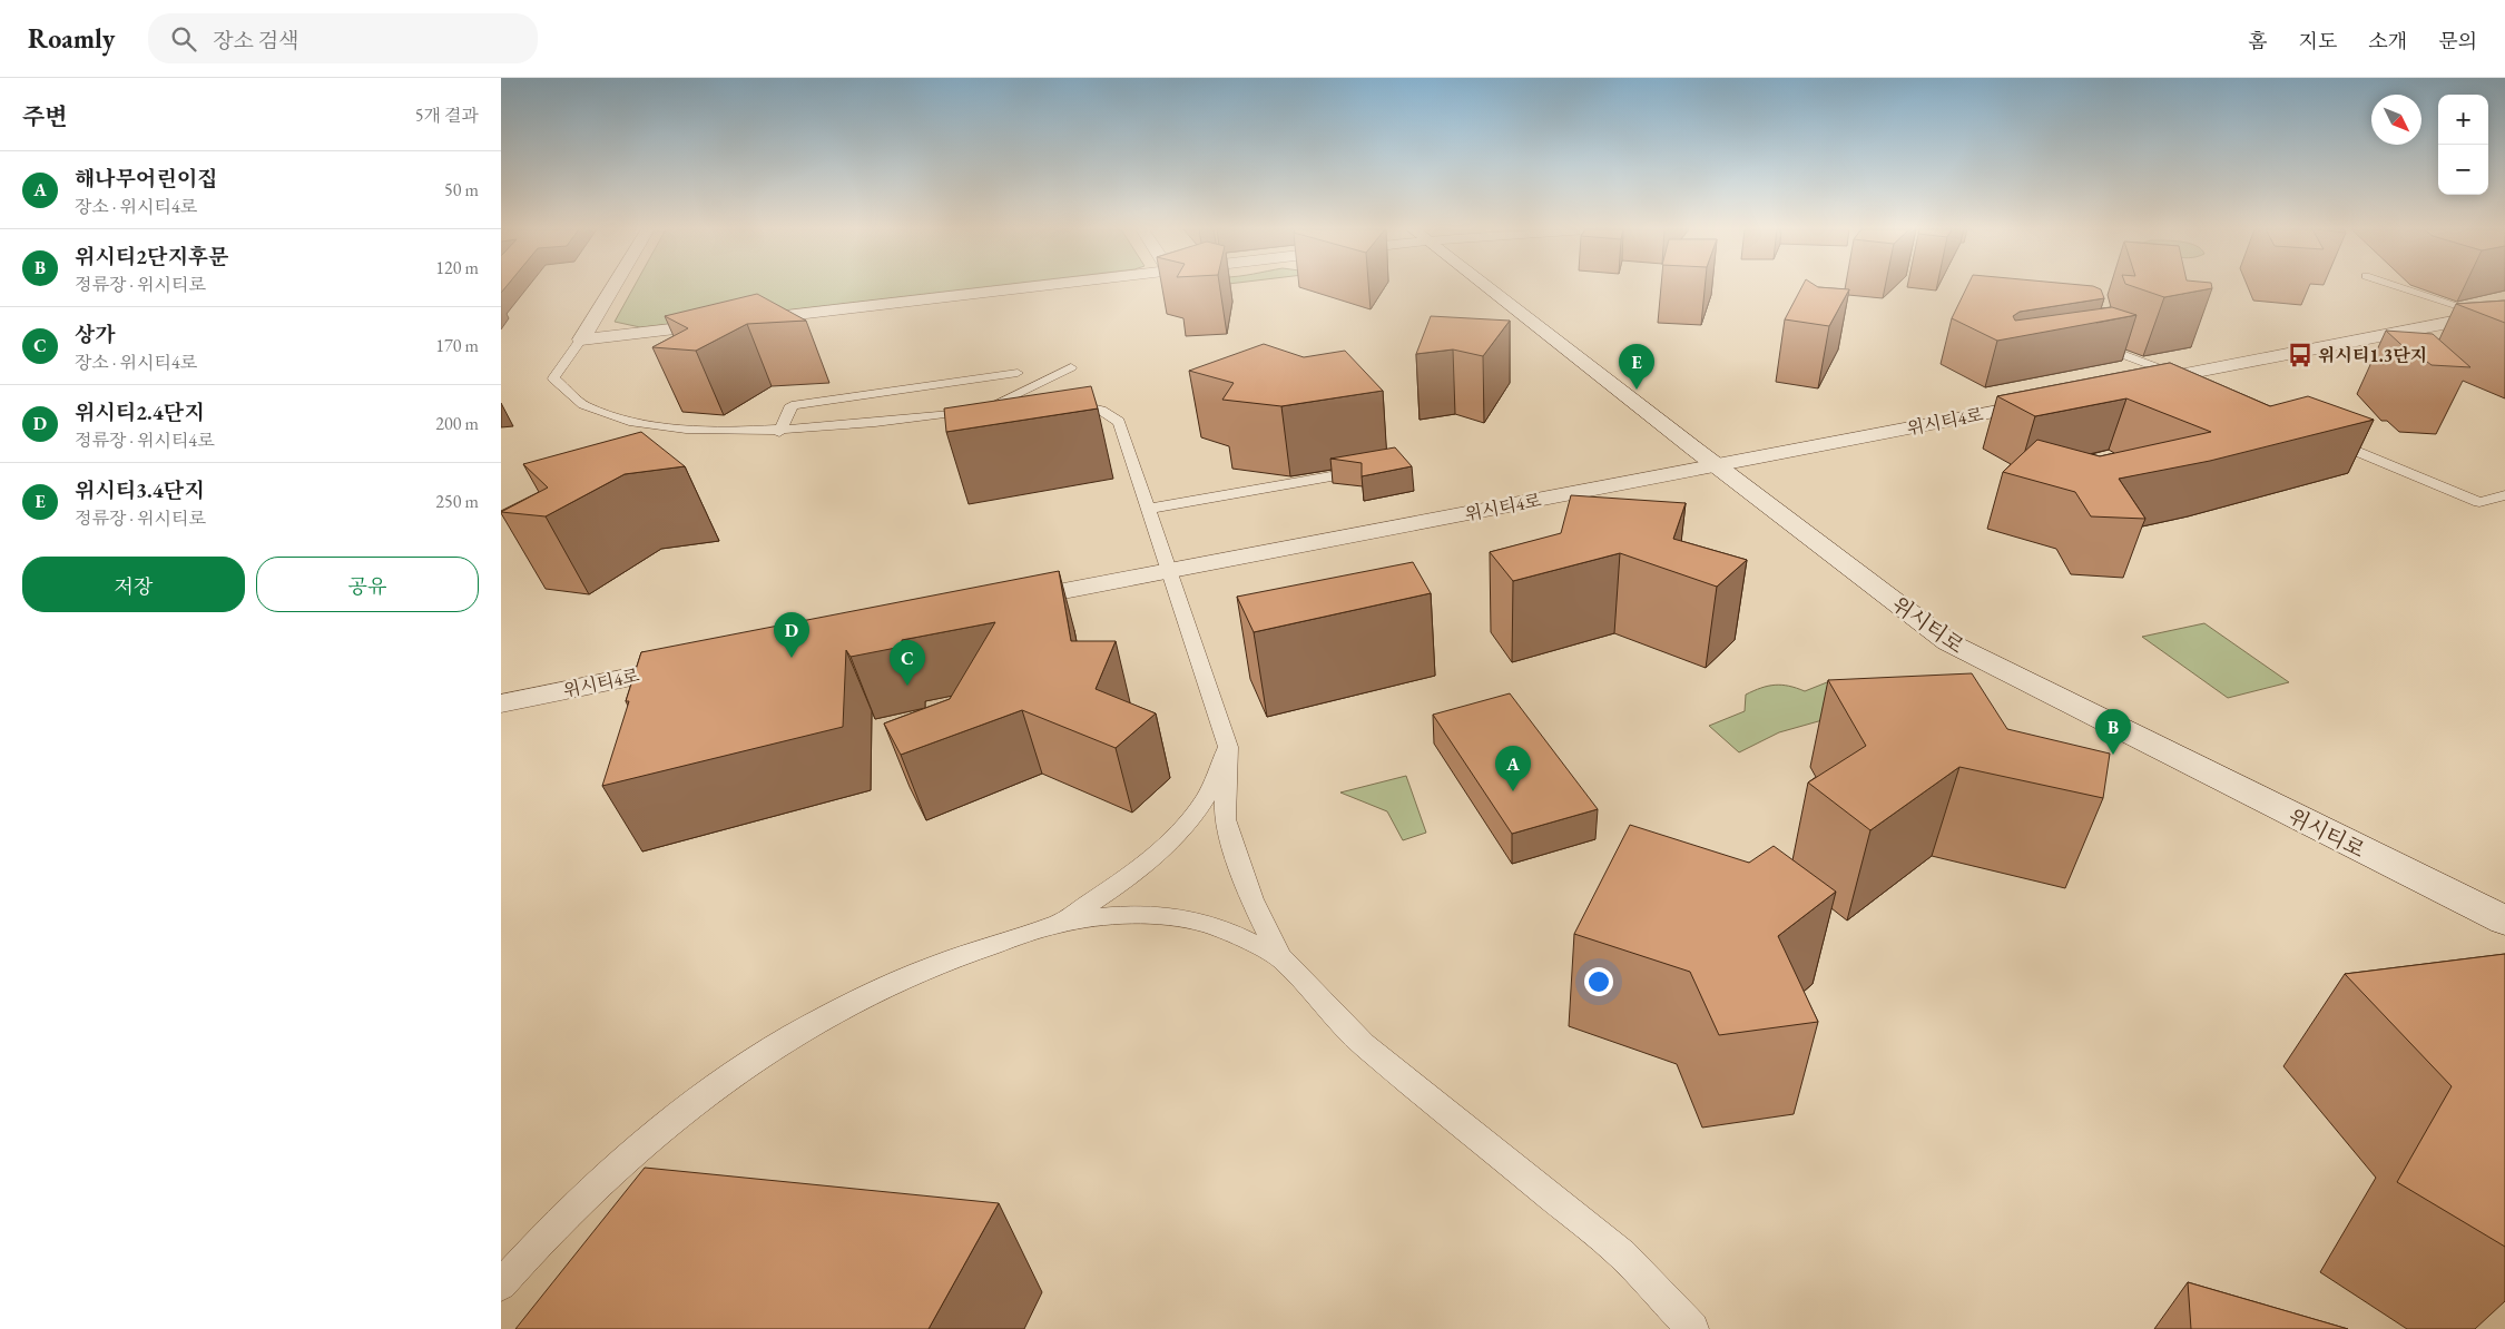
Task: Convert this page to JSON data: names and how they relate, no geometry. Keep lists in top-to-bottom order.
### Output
{
  "streets": {
    "street": ["위시티4로", "위시티로"]
  },
  "crossings": [
    ["위시티4로", "위시티로"]
  ],
  "places": {
    "bus stop": ["위시티1.3단지"]
  },
  "north": "bottom right",
  "page": {
    "header": "Roamly",
    "search": "장소 검색",
    "nav": [
      "홈",
      "지도",
      "소개",
      "문의"
    ],
    "heading": ["주변", "5개 결과"],
    "map_buttons": ["+", "−"],
    "list": [
      {
        "mark": "A",
        "name": "해나무어린이집",
        "note": "장소 · 위시티4로",
        "value": "50 m"
      },
      {
        "mark": "B",
        "name": "위시티2단지후문",
        "note": "정류장 · 위시티로",
        "value": "120 m"
      },
      {
        "mark": "C",
        "name": "상가",
        "note": "장소 · 위시티4로",
        "value": "170 m"
      },
      {
        "mark": "D",
        "name": "위시티2.4단지",
        "note": "정류장 · 위시티4로",
        "value": "200 m"
      },
      {
        "mark": "E",
        "name": "위시티3.4단지",
        "note": "정류장 · 위시티로",
        "value": "250 m"
      }
    ],
    "pins": [
      "E",
      "D",
      "C",
      "B",
      "A"
    ],
    "buttons": ["저장", "공유"]
  }
}
